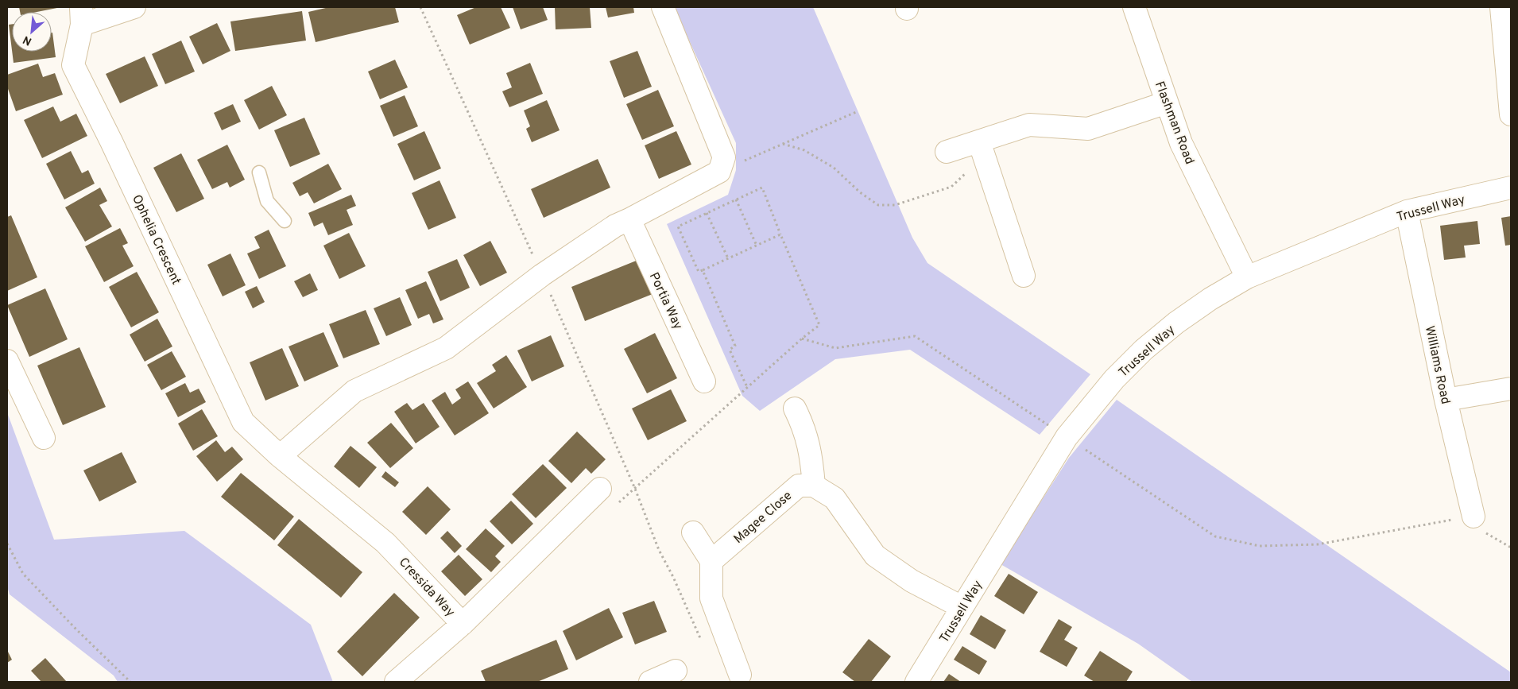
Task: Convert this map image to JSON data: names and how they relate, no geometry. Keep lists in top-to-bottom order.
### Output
{
  "streets": {
    "street": [
      "Flashman Road",
      "Trussell Way",
      "Ophelia Crescent",
      "Portia Way",
      "Williams Road",
      "Magee Close",
      "Cressida Way"
    ]
  },
  "crossings": [
    ["Flashman Road", "Trussell Way"],
    ["Trussell Way", "Williams Road"],
    ["Ophelia Crescent", "Cressida Way"]
  ],
  "north": "bottom left"
}
